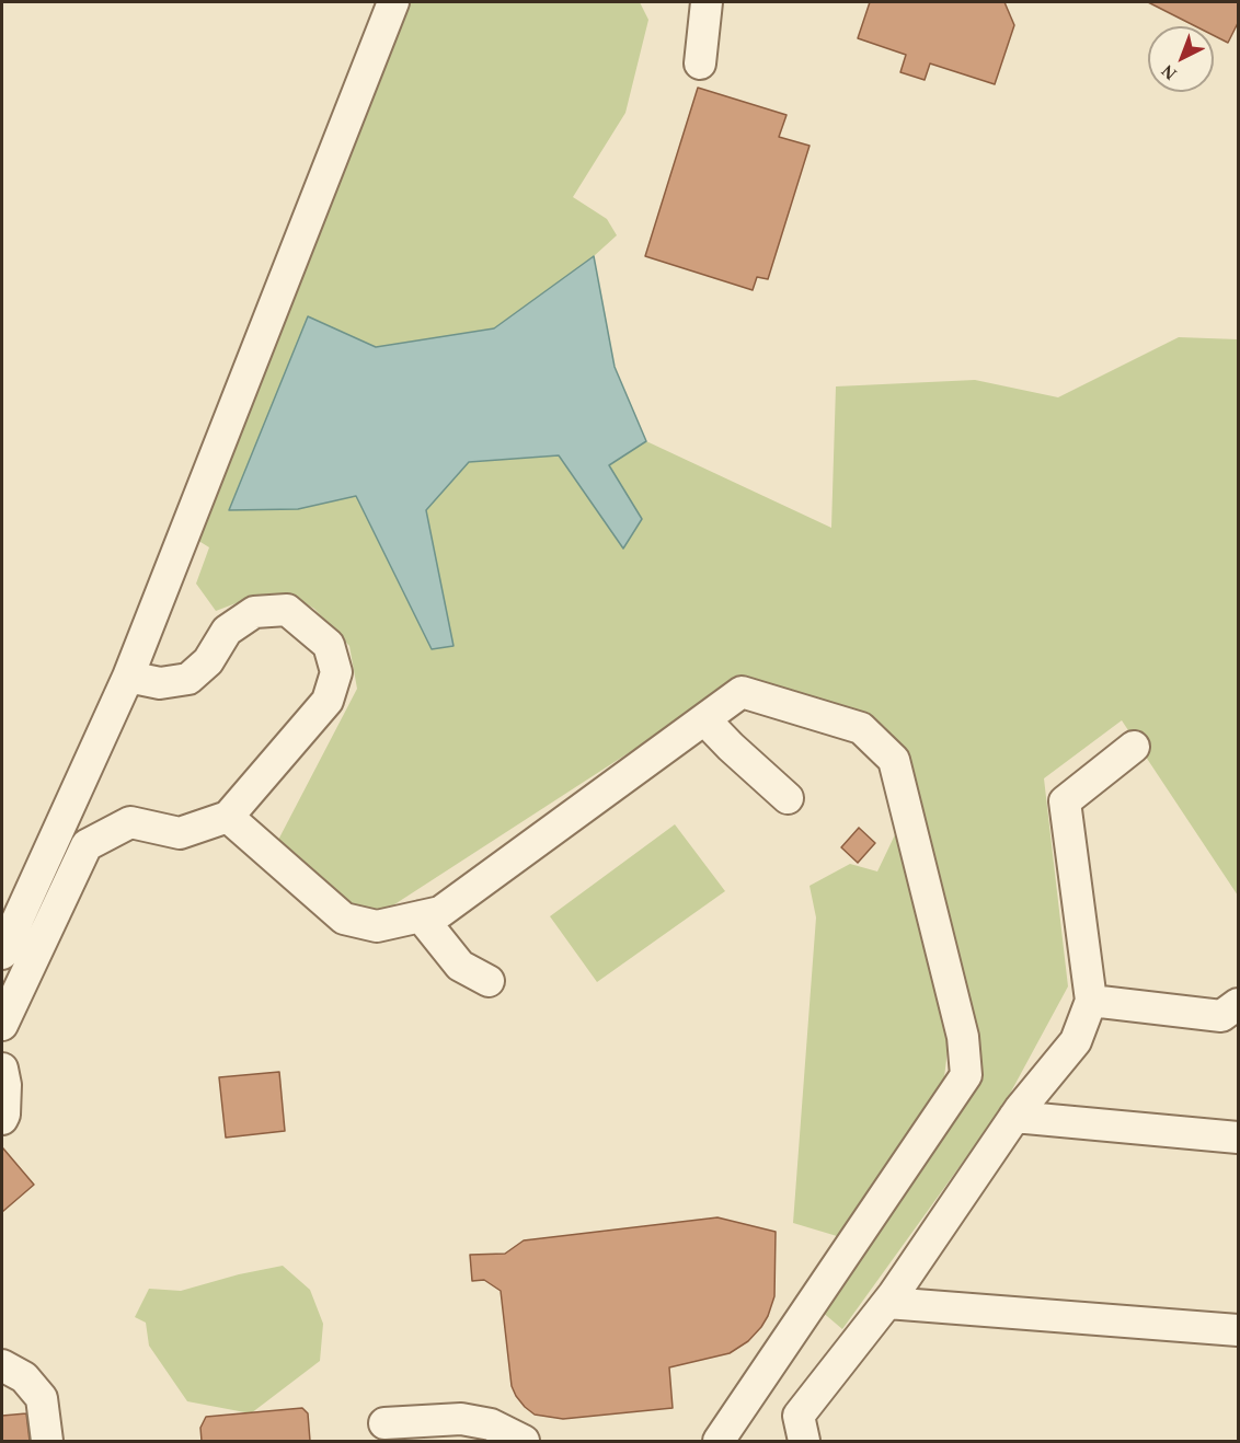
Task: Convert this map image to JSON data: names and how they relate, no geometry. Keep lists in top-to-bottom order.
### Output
{
  "north": "bottom left"
}
